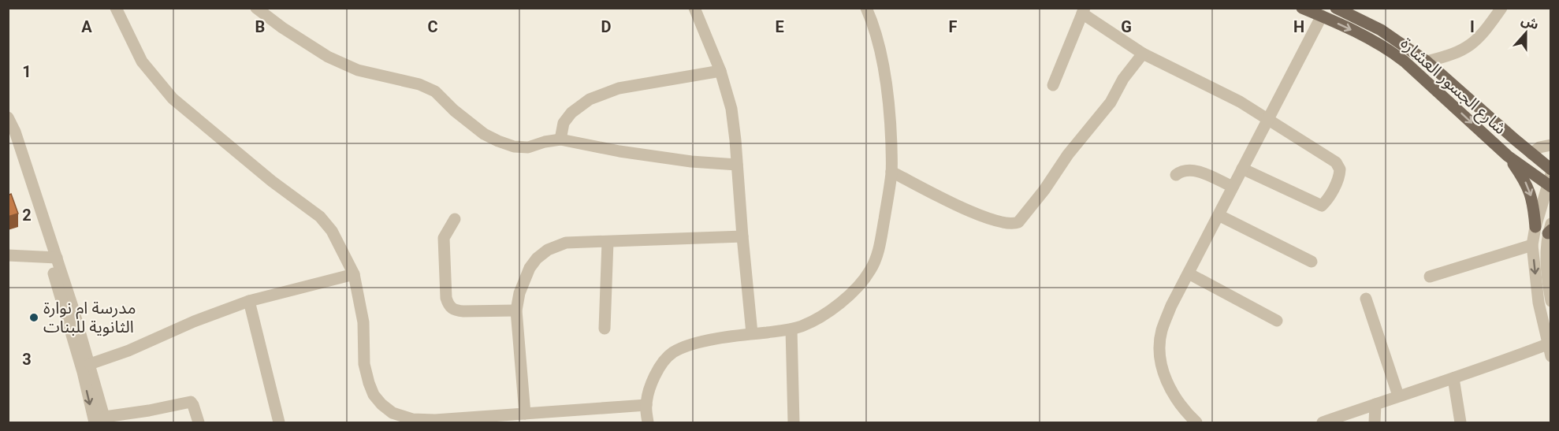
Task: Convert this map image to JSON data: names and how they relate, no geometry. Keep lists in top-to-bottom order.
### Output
{
  "streets": {
    "main road": ["شارع الجسور العشارة"]
  },
  "places": ["مدرسة ام نوارة الثانوية للبنات"],
  "north": "top",
  "grid": {
    "columns": [
      "A",
      "B",
      "C",
      "D",
      "E",
      "F",
      "G",
      "H",
      "I"
    ],
    "rows": ["1", "2", "3"]
  }
}
